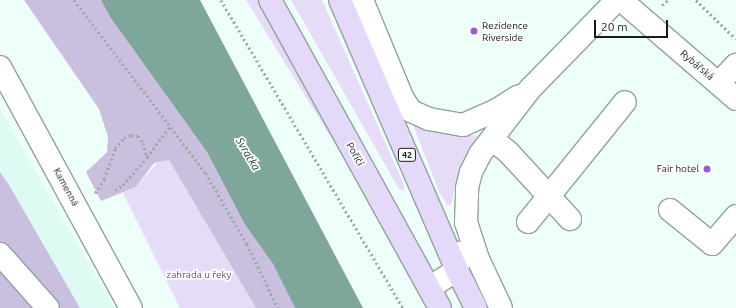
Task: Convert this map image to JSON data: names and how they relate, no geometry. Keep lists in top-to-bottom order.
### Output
{
  "streets": {
    "main road": ["Poříčí", "42"],
    "street": ["Rybářská", "Kamenná"]
  },
  "water": ["Svratka"],
  "parks": ["zahrada u řeky"],
  "places": ["Rezidence Riverside", "Fair hotel"],
  "scale_bar": "20 m"
}
